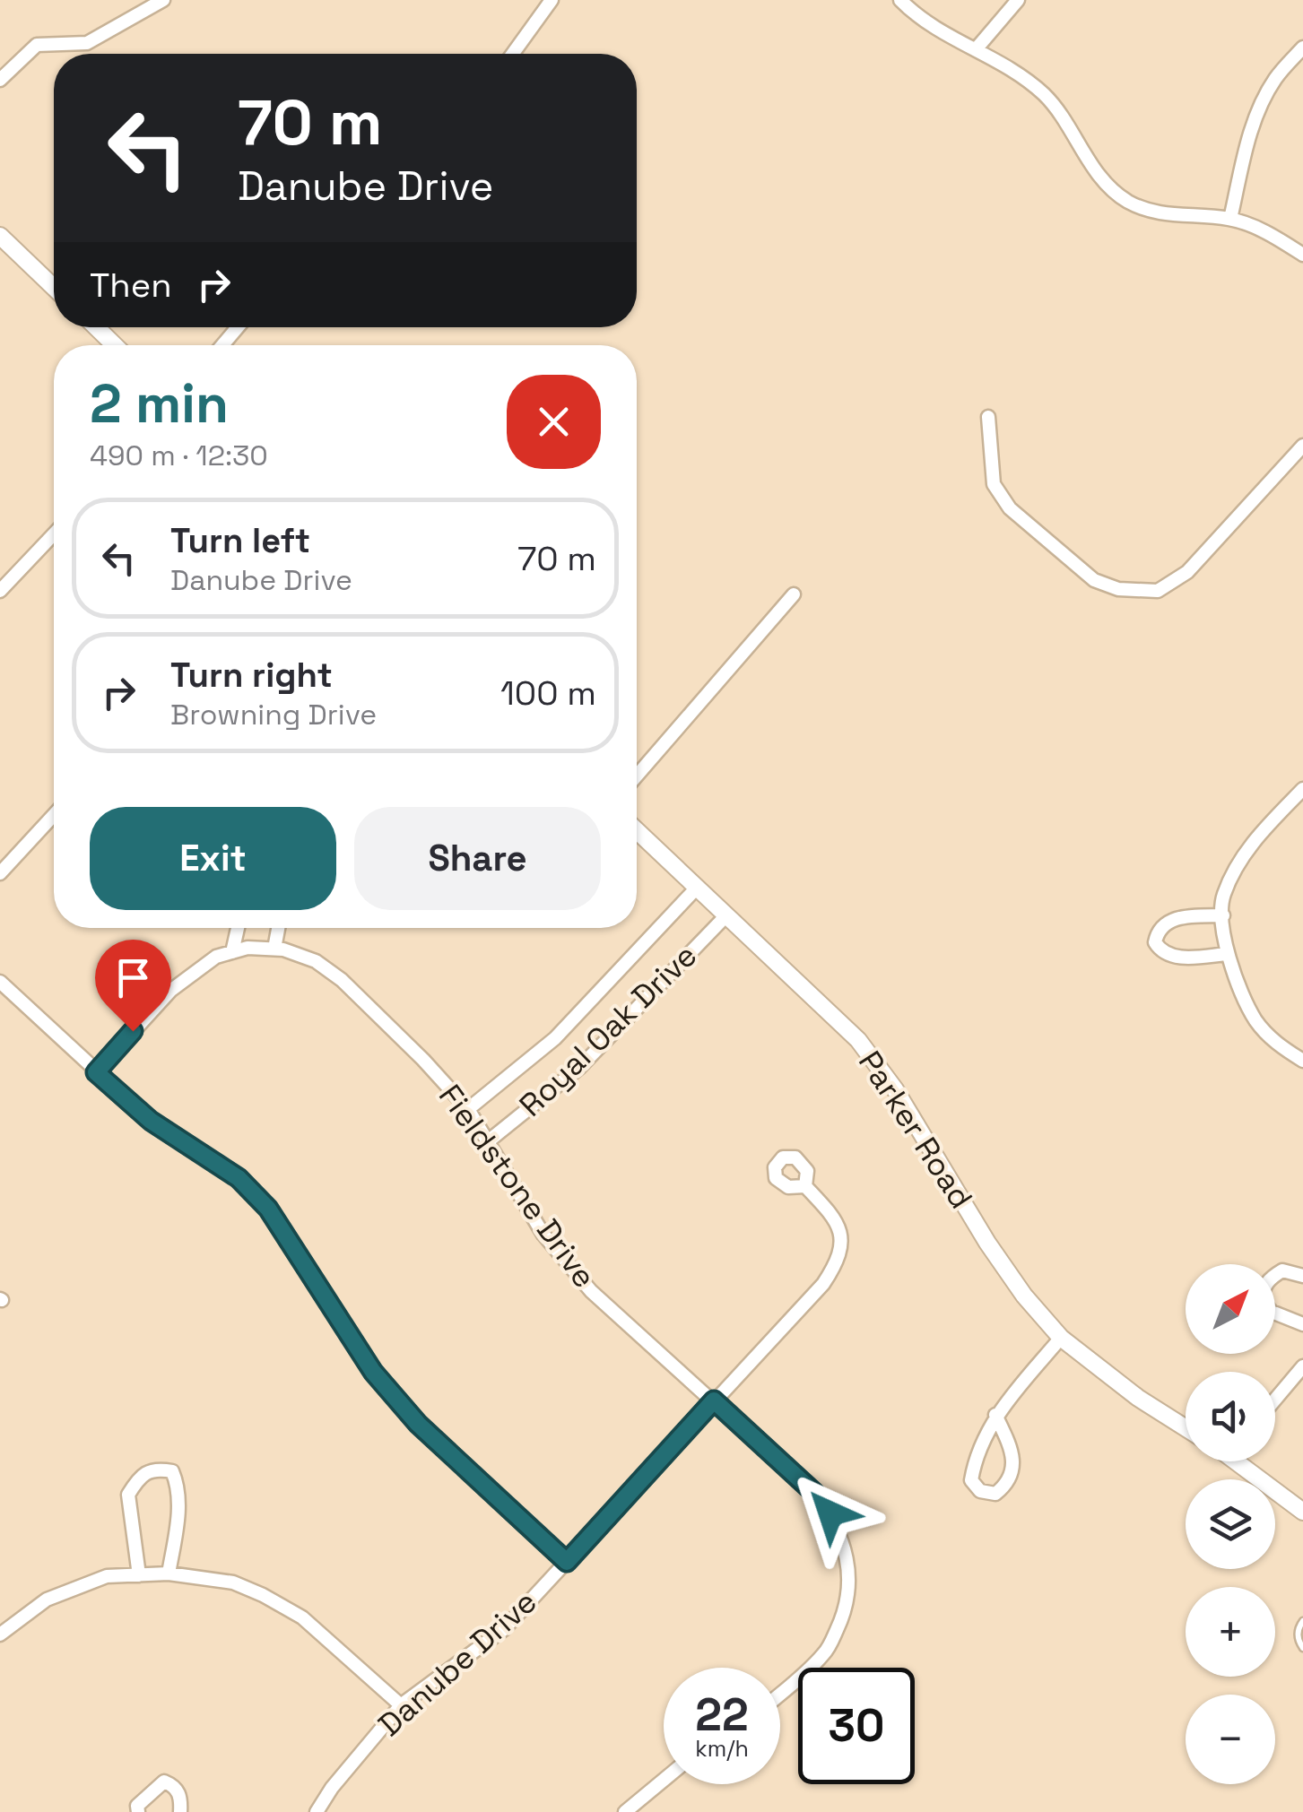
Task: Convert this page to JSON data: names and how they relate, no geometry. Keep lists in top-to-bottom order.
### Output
{
  "streets": {
    "main road": ["Parker Road"],
    "street": ["Royal Oak Drive", "Fieldstone Drive", "Danube Drive"]
  },
  "crossings": [
    ["Royal Oak Drive", "Parker Road"],
    ["Royal Oak Drive", "Fieldstone Drive"],
    ["Fieldstone Drive", "Danube Drive"]
  ],
  "north": "top right",
  "page": {
    "turn": ["70 m", "Danube Drive"],
    "then": "Then",
    "heading": ["2 min", "490 m · 12:30"],
    "list": [
      {
        "name": "Turn left",
        "note": "Danube Drive",
        "value": "70 m"
      },
      {
        "name": "Turn right",
        "note": "Browning Drive",
        "value": "100 m"
      }
    ],
    "buttons": ["Exit", "Share"],
    "map_buttons": ["+", "−"],
    "speed": "22 km/h",
    "limit": "30"
  }
}
